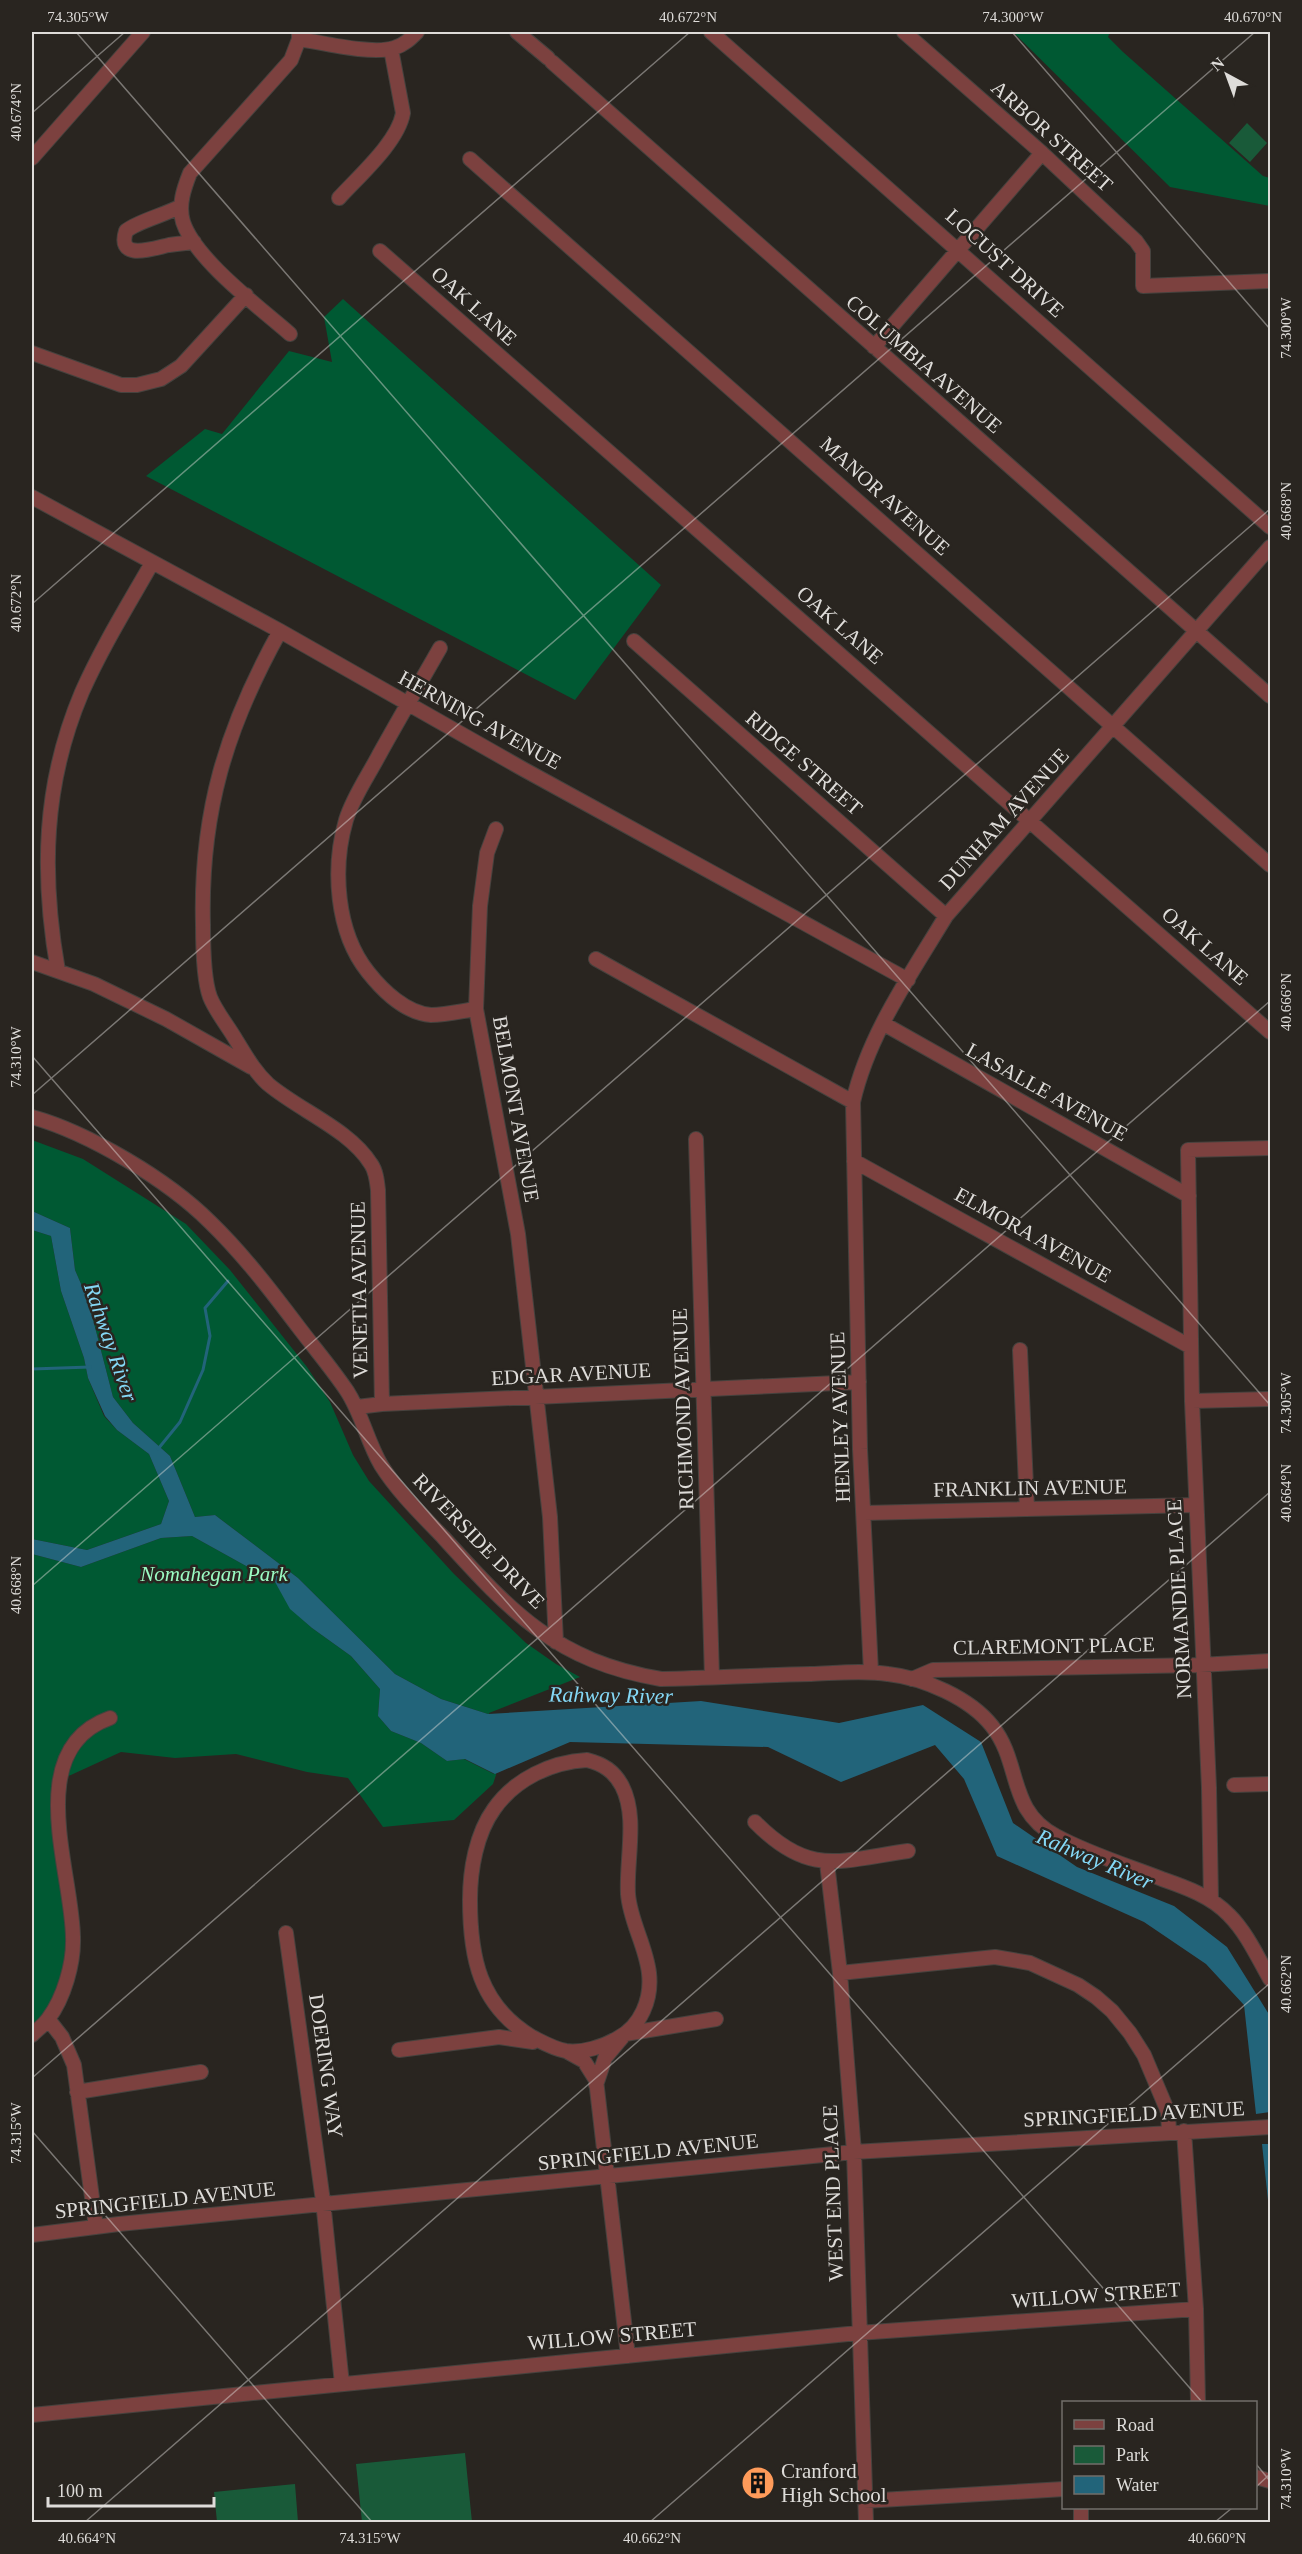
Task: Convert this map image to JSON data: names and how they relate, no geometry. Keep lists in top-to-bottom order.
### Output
{
  "streets": {
    "street": [
      "ARBOR STREET",
      "LOCUST DRIVE",
      "OAK LANE",
      "COLUMBIA AVENUE",
      "MANOR AVENUE",
      "HERNING AVENUE",
      "RIDGE STREET",
      "DUNHAM AVENUE",
      "LASALLE AVENUE",
      "BELMONT AVENUE",
      "ELMORA AVENUE",
      "VENETIA AVENUE",
      "EDGAR AVENUE",
      "RICHMOND AVENUE",
      "HENLEY AVENUE",
      "FRANKLIN AVENUE",
      "RIVERSIDE DRIVE",
      "NORMANDIE PLACE",
      "CLAREMONT PLACE",
      "DOERING WAY",
      "SPRINGFIELD AVENUE",
      "WEST END PLACE",
      "WILLOW STREET"
    ]
  },
  "crossings": [
    ["OAK LANE", "DUNHAM AVENUE"],
    ["COLUMBIA AVENUE", "DUNHAM AVENUE"],
    ["MANOR AVENUE", "DUNHAM AVENUE"],
    ["HERNING AVENUE", "DUNHAM AVENUE"],
    ["RIDGE STREET", "DUNHAM AVENUE"],
    ["DUNHAM AVENUE", "LASALLE AVENUE"],
    ["DUNHAM AVENUE", "ELMORA AVENUE"],
    ["DUNHAM AVENUE", "HENLEY AVENUE"],
    ["LASALLE AVENUE", "NORMANDIE PLACE"],
    ["BELMONT AVENUE", "EDGAR AVENUE"],
    ["BELMONT AVENUE", "RIVERSIDE DRIVE"],
    ["ELMORA AVENUE", "HENLEY AVENUE"],
    ["ELMORA AVENUE", "NORMANDIE PLACE"],
    ["VENETIA AVENUE", "EDGAR AVENUE"],
    ["EDGAR AVENUE", "RICHMOND AVENUE"],
    ["EDGAR AVENUE", "HENLEY AVENUE"],
    ["EDGAR AVENUE", "RIVERSIDE DRIVE"],
    ["RICHMOND AVENUE", "RIVERSIDE DRIVE"],
    ["HENLEY AVENUE", "FRANKLIN AVENUE"],
    ["HENLEY AVENUE", "RIVERSIDE DRIVE"],
    ["FRANKLIN AVENUE", "NORMANDIE PLACE"],
    ["RIVERSIDE DRIVE", "NORMANDIE PLACE"],
    ["RIVERSIDE DRIVE", "CLAREMONT PLACE"],
    ["NORMANDIE PLACE", "CLAREMONT PLACE"],
    ["DOERING WAY", "SPRINGFIELD AVENUE"],
    ["DOERING WAY", "WILLOW STREET"],
    ["SPRINGFIELD AVENUE", "WEST END PLACE"],
    ["WEST END PLACE", "WILLOW STREET"]
  ],
  "water": ["Rahway River"],
  "parks": ["Nomahegan Park"],
  "places": {
    "building": ["Cranford High School"]
  },
  "legend": ["Road", "Park", "Water"],
  "scale_bar": "100 m",
  "north": "top left",
  "coordinates": [
    "74.305°W",
    "40.672°N",
    "74.300°W",
    "40.670°N",
    "40.674°N",
    "40.668°N",
    "40.666°N",
    "74.310°W",
    "40.664°N",
    "40.662°N",
    "74.315°W",
    "40.660°N"
  ]
}
